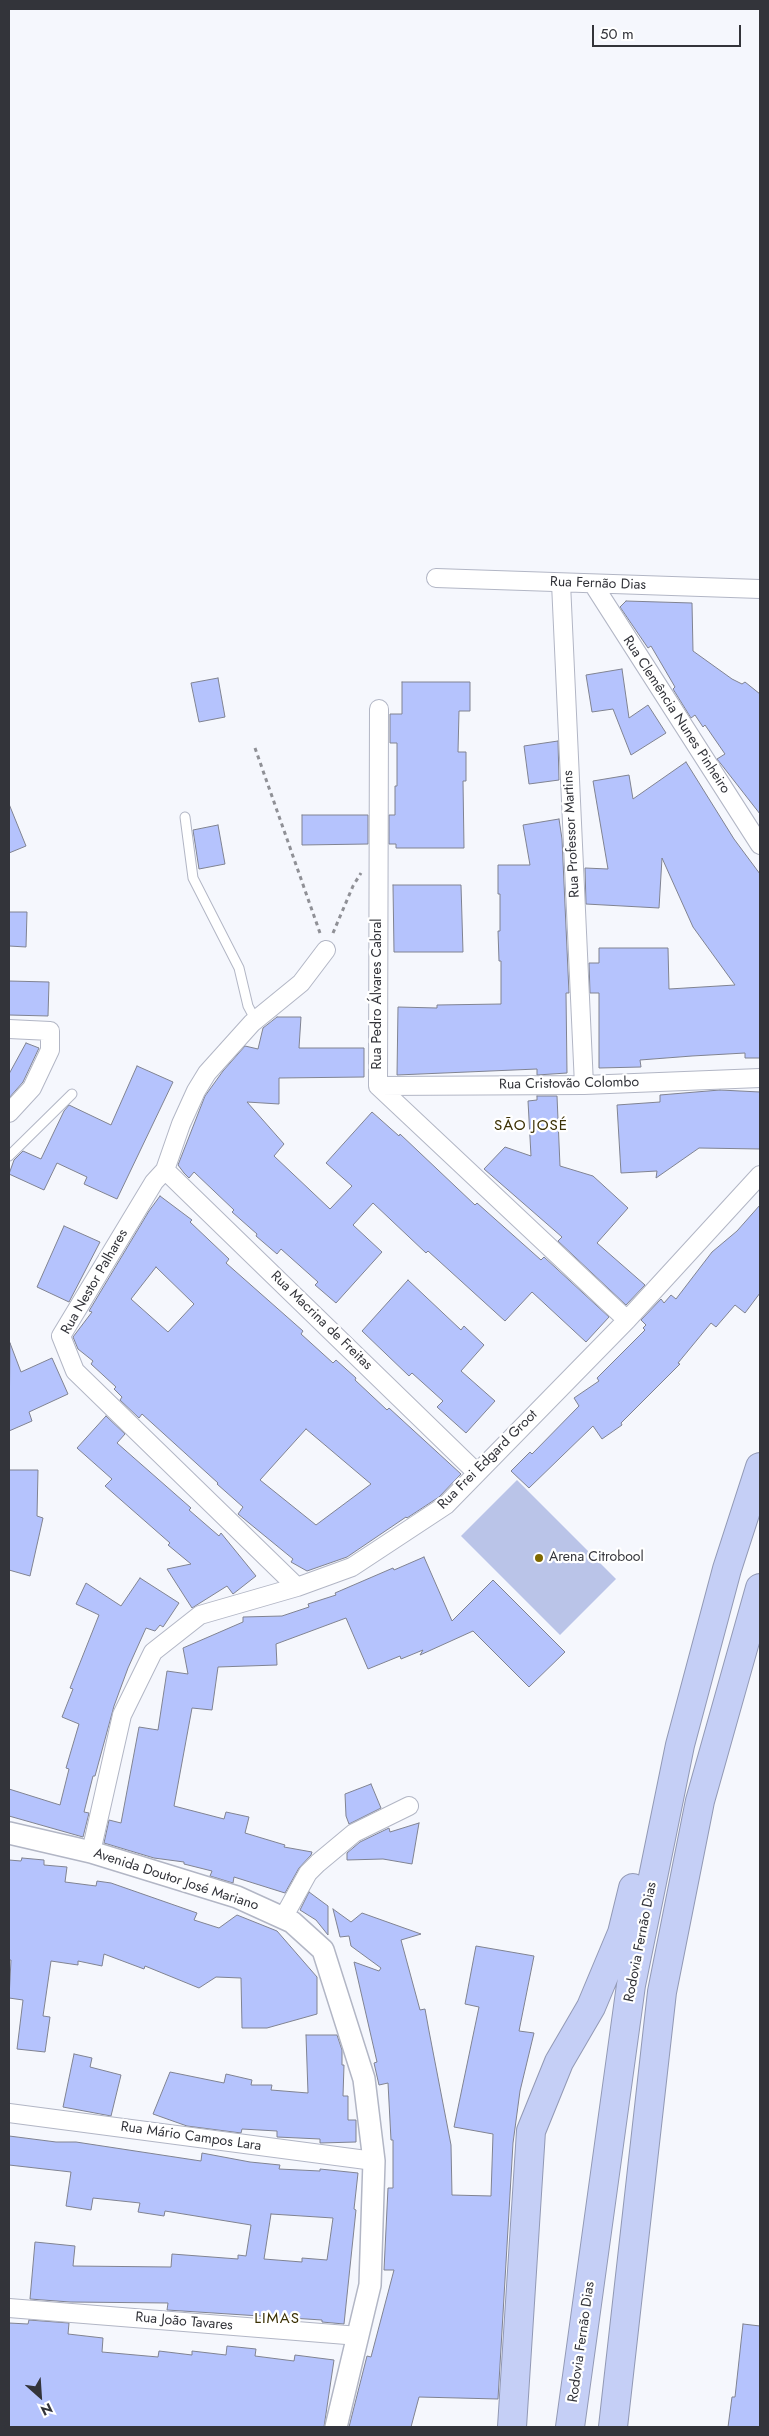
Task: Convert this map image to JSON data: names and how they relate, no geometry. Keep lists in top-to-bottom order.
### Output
{
  "streets": {
    "highway": ["Rodovia Fernão Dias"],
    "street": [
      "Rua Fernão Dias",
      "Rua Clemência Nunes Pinheiro",
      "Rua Professor Martins",
      "Rua Pedro Álvares Cabral",
      "Rua Cristovão Colombo",
      "Rua Nestor Palhares",
      "Rua Macrina de Freitas",
      "Rua Frei Edgard Groot",
      "Avenida Doutor José Mariano",
      "Rua Mário Campos Lara",
      "Rua João Tavares"
    ]
  },
  "crossings": [
    ["Rua Fernão Dias", "Rua Clemência Nunes Pinheiro"],
    ["Rua Fernão Dias", "Rua Professor Martins"],
    ["Rua Professor Martins", "Rua Cristovão Colombo"],
    ["Rua Pedro Álvares Cabral", "Rua Cristovão Colombo"],
    ["Rua Pedro Álvares Cabral", "Rua Frei Edgard Groot"],
    ["Rua Nestor Palhares", "Rua Macrina de Freitas"],
    ["Rua Nestor Palhares", "Rua Frei Edgard Groot"],
    ["Rua Macrina de Freitas", "Rua Frei Edgard Groot"],
    ["Rua Frei Edgard Groot", "Avenida Doutor José Mariano"],
    ["Avenida Doutor José Mariano", "Rua Mário Campos Lara"],
    ["Avenida Doutor José Mariano", "Rua João Tavares"]
  ],
  "districts": ["SÃO JOSÉ", "LIMAS"],
  "places": ["Arena Citrobool"],
  "scale_bar": "50 m",
  "north": "bottom right"
}
